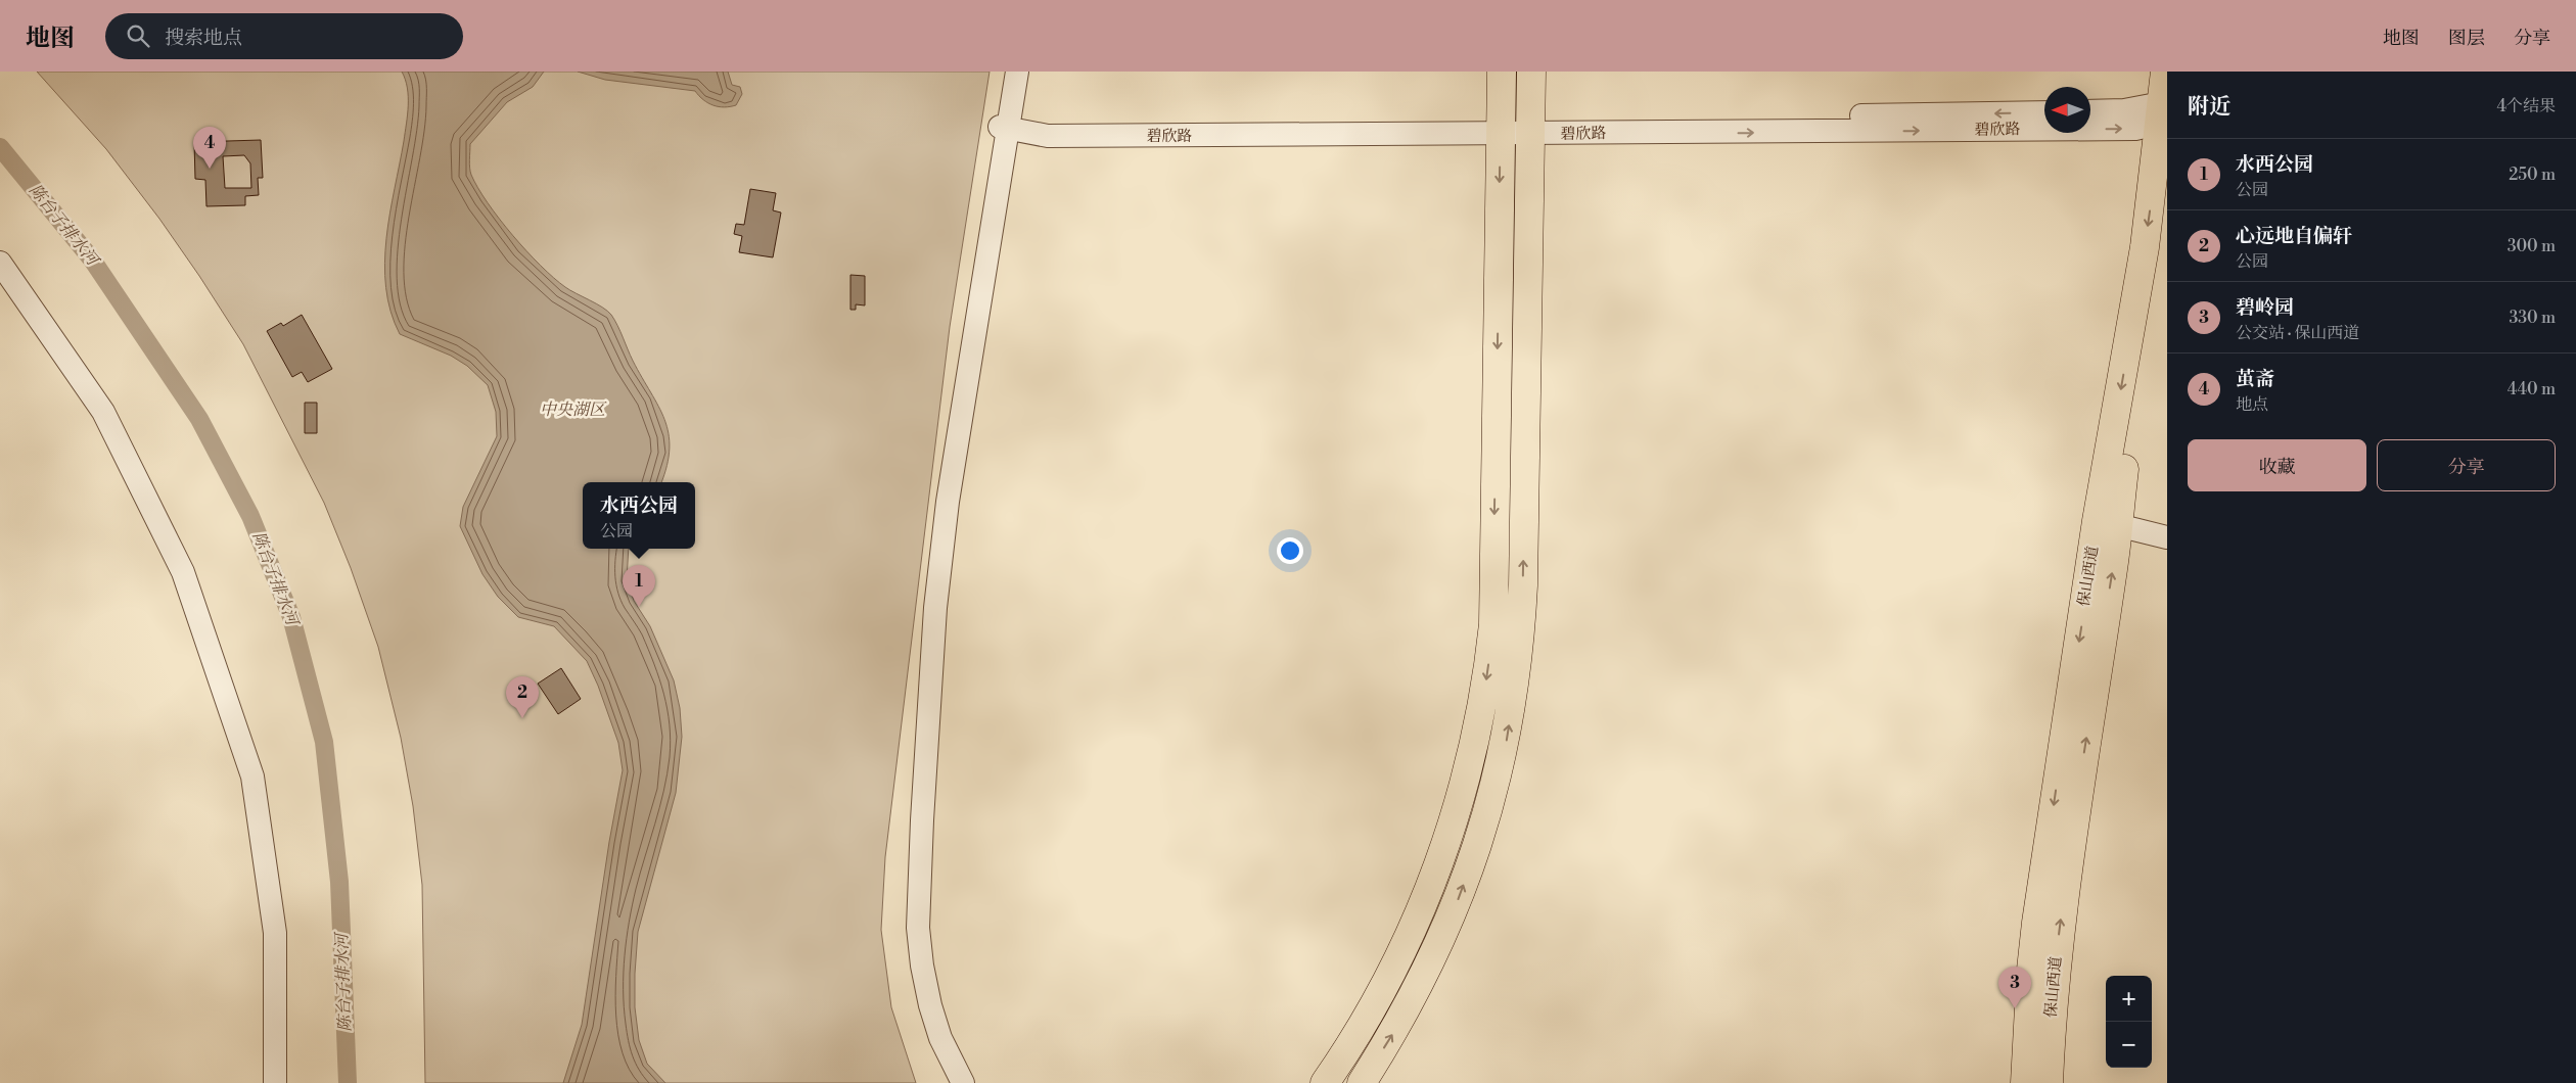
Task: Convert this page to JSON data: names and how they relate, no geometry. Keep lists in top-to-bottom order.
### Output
{
  "streets": {
    "main road": ["保山西道"],
    "street": ["碧欣路"]
  },
  "crossings": [
    ["碧欣路", "保山西道"]
  ],
  "water": ["陈台子排水河", "中央湖区"],
  "north": "left",
  "page": {
    "header": "地图",
    "search": "搜索地点",
    "nav": ["地图", "图层", "分享"],
    "heading": ["附近", "4个结果"],
    "pins": [
      "4",
      "1",
      "2",
      "3"
    ],
    "list": [
      {
        "mark": "1",
        "name": "水西公园",
        "note": "公园",
        "value": "250 m"
      },
      {
        "mark": "2",
        "name": "心远地自偏轩",
        "note": "公园",
        "value": "300 m"
      },
      {
        "mark": "3",
        "name": "碧岭园",
        "note": "公交站 · 保山西道",
        "value": "330 m"
      },
      {
        "mark": "4",
        "name": "茧斋",
        "note": "地点",
        "value": "440 m"
      }
    ],
    "buttons": ["收藏", "分享"],
    "popup": ["水西公园", "公园"],
    "map_buttons": ["+", "−"]
  }
}
